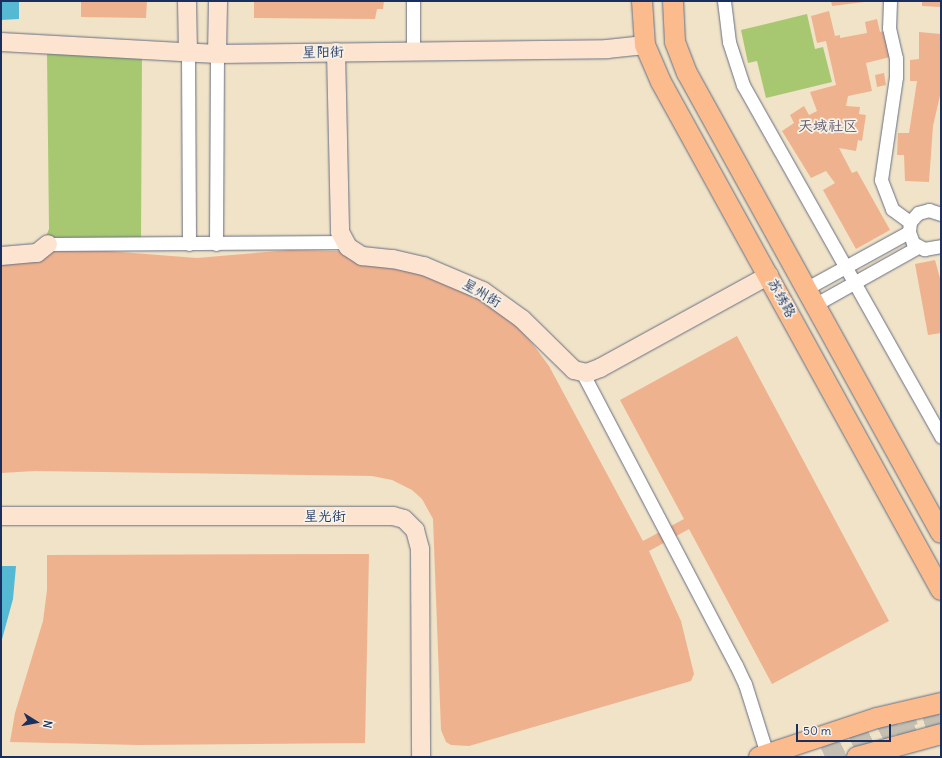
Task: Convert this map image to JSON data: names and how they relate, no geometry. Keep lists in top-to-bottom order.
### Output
{
  "streets": {
    "main road": ["苏绣路"],
    "street": ["星阳街", "星州街", "星光街"]
  },
  "crossings": [
    ["星阳街", "苏绣路"]
  ],
  "districts": ["天域社区"],
  "scale_bar": "50 m",
  "north": "right"
}
